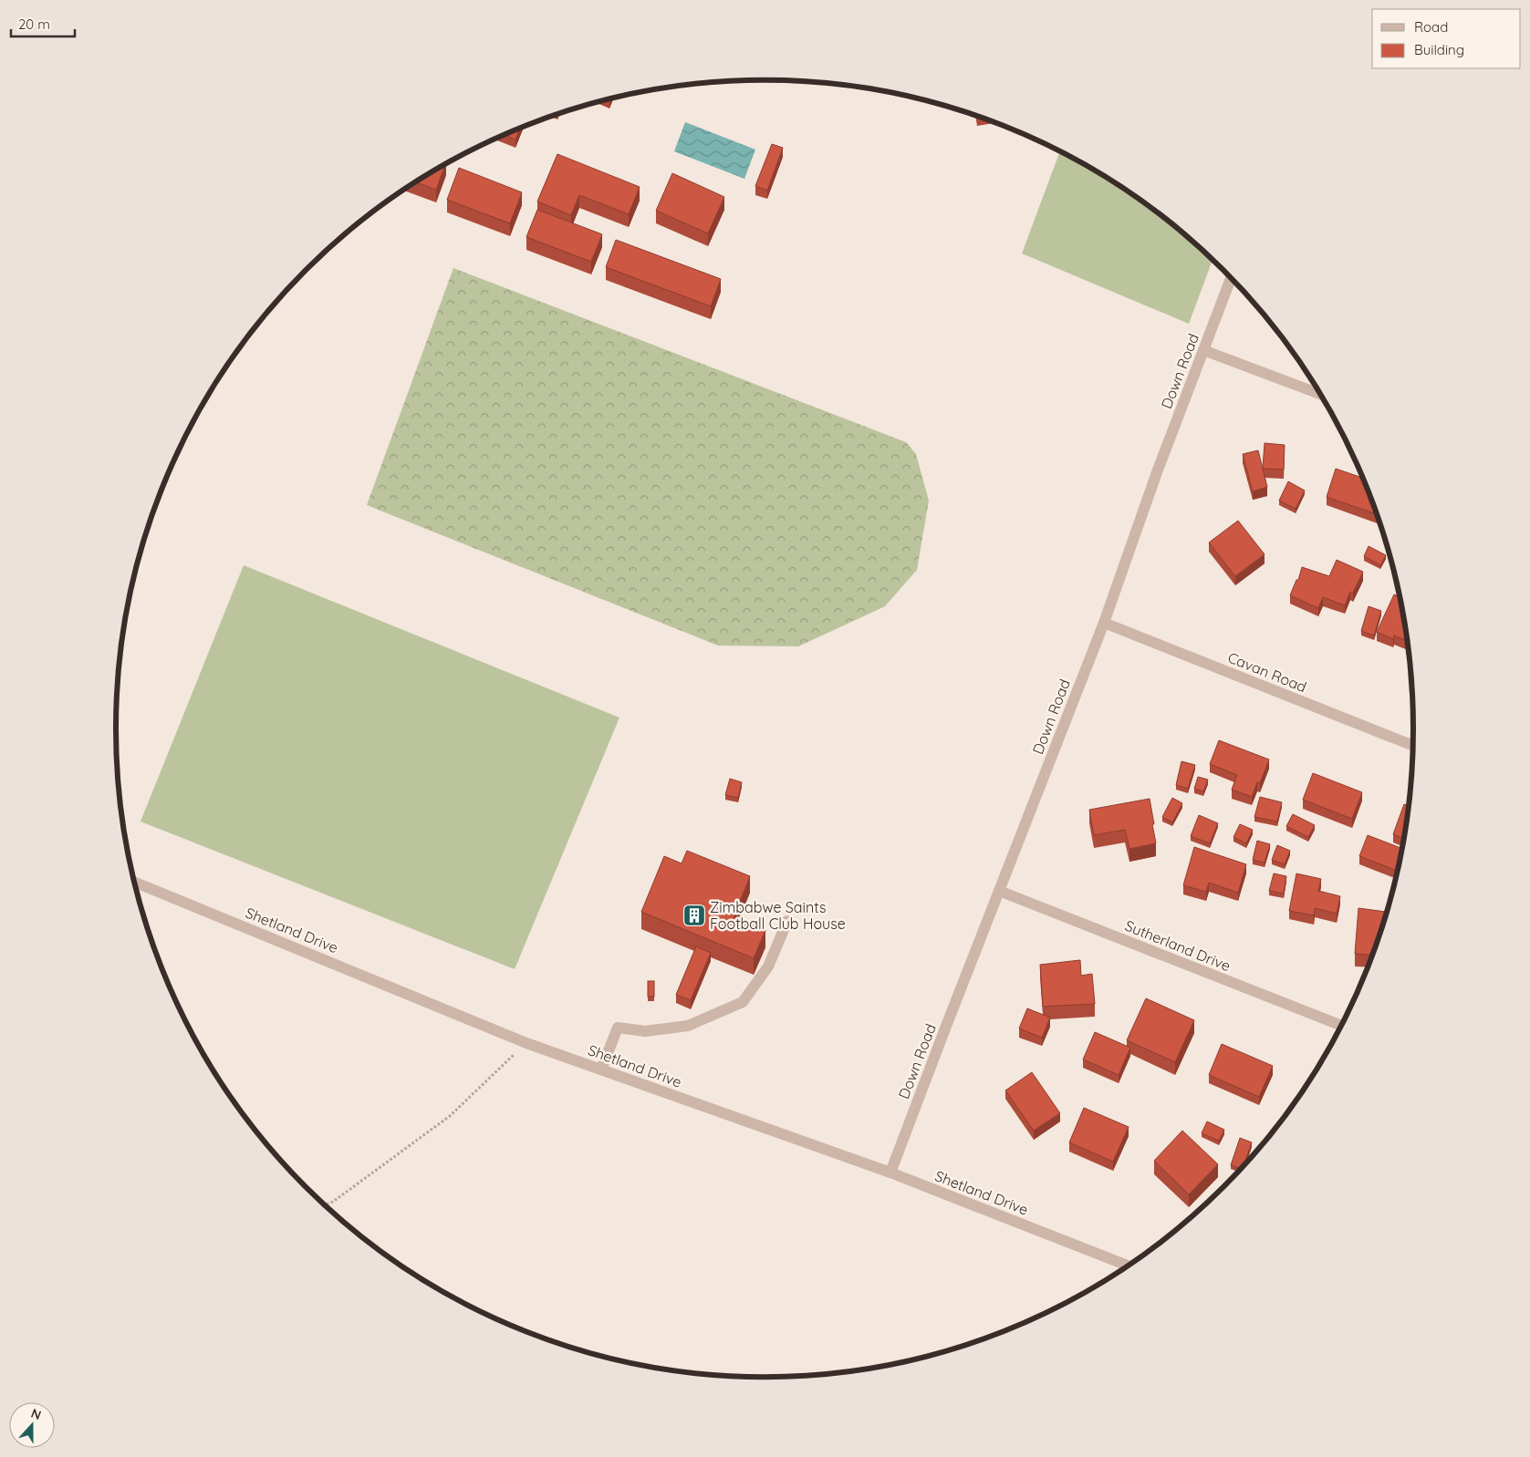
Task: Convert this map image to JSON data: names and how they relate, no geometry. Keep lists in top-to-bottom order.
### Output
{
  "streets": {
    "street": [
      "Down Road",
      "Cavan Road",
      "Shetland Drive",
      "Sutherland Drive"
    ]
  },
  "crossings": [
    ["Down Road", "Cavan Road"],
    ["Down Road", "Shetland Drive"],
    ["Down Road", "Sutherland Drive"]
  ],
  "places": {
    "building": ["Zimbabwe Saints Football Club House"]
  },
  "legend": ["Road", "Building"],
  "scale_bar": "20 m",
  "north": "top"
}
